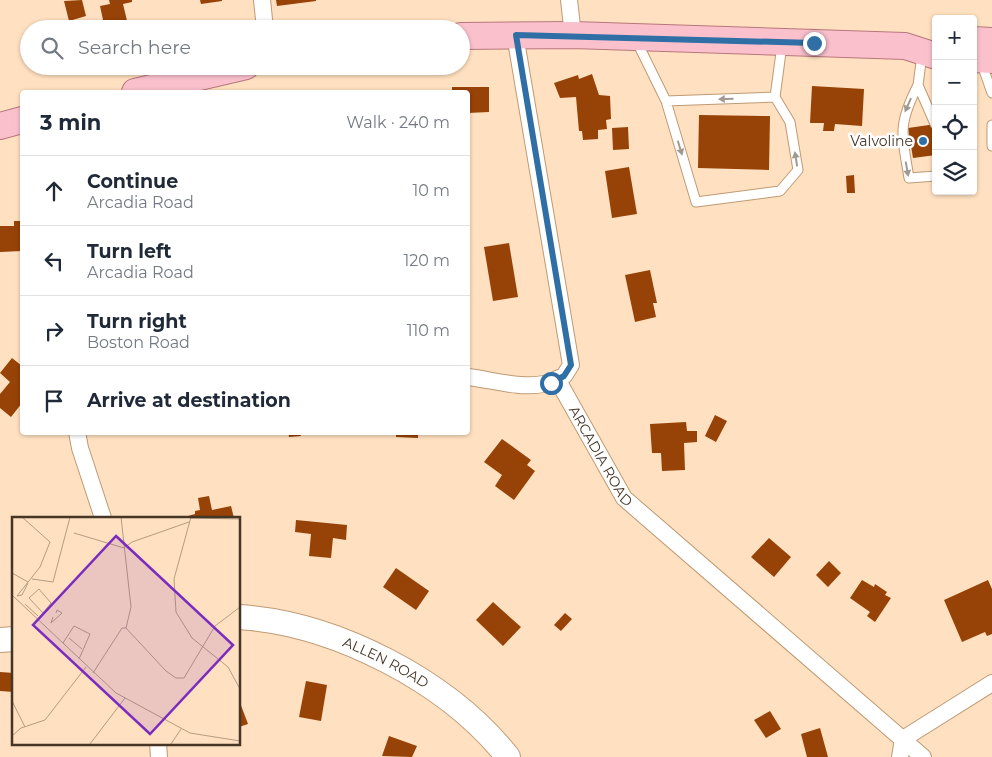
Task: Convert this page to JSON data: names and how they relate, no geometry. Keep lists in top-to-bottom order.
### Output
{
  "streets": {
    "street": ["ARCADIA ROAD", "ALLEN ROAD"]
  },
  "places": ["Valvoline"],
  "page": {
    "map_buttons": ["+", "−"],
    "search": "Search here",
    "heading": ["3 min", "Walk · 240 m"],
    "list": [
      ["Continue", "Arcadia Road", "10 m"],
      ["Turn left", "Arcadia Road", "120 m"],
      ["Turn right", "Boston Road", "110 m"],
      "Arrive at destination"
    ]
  }
}
